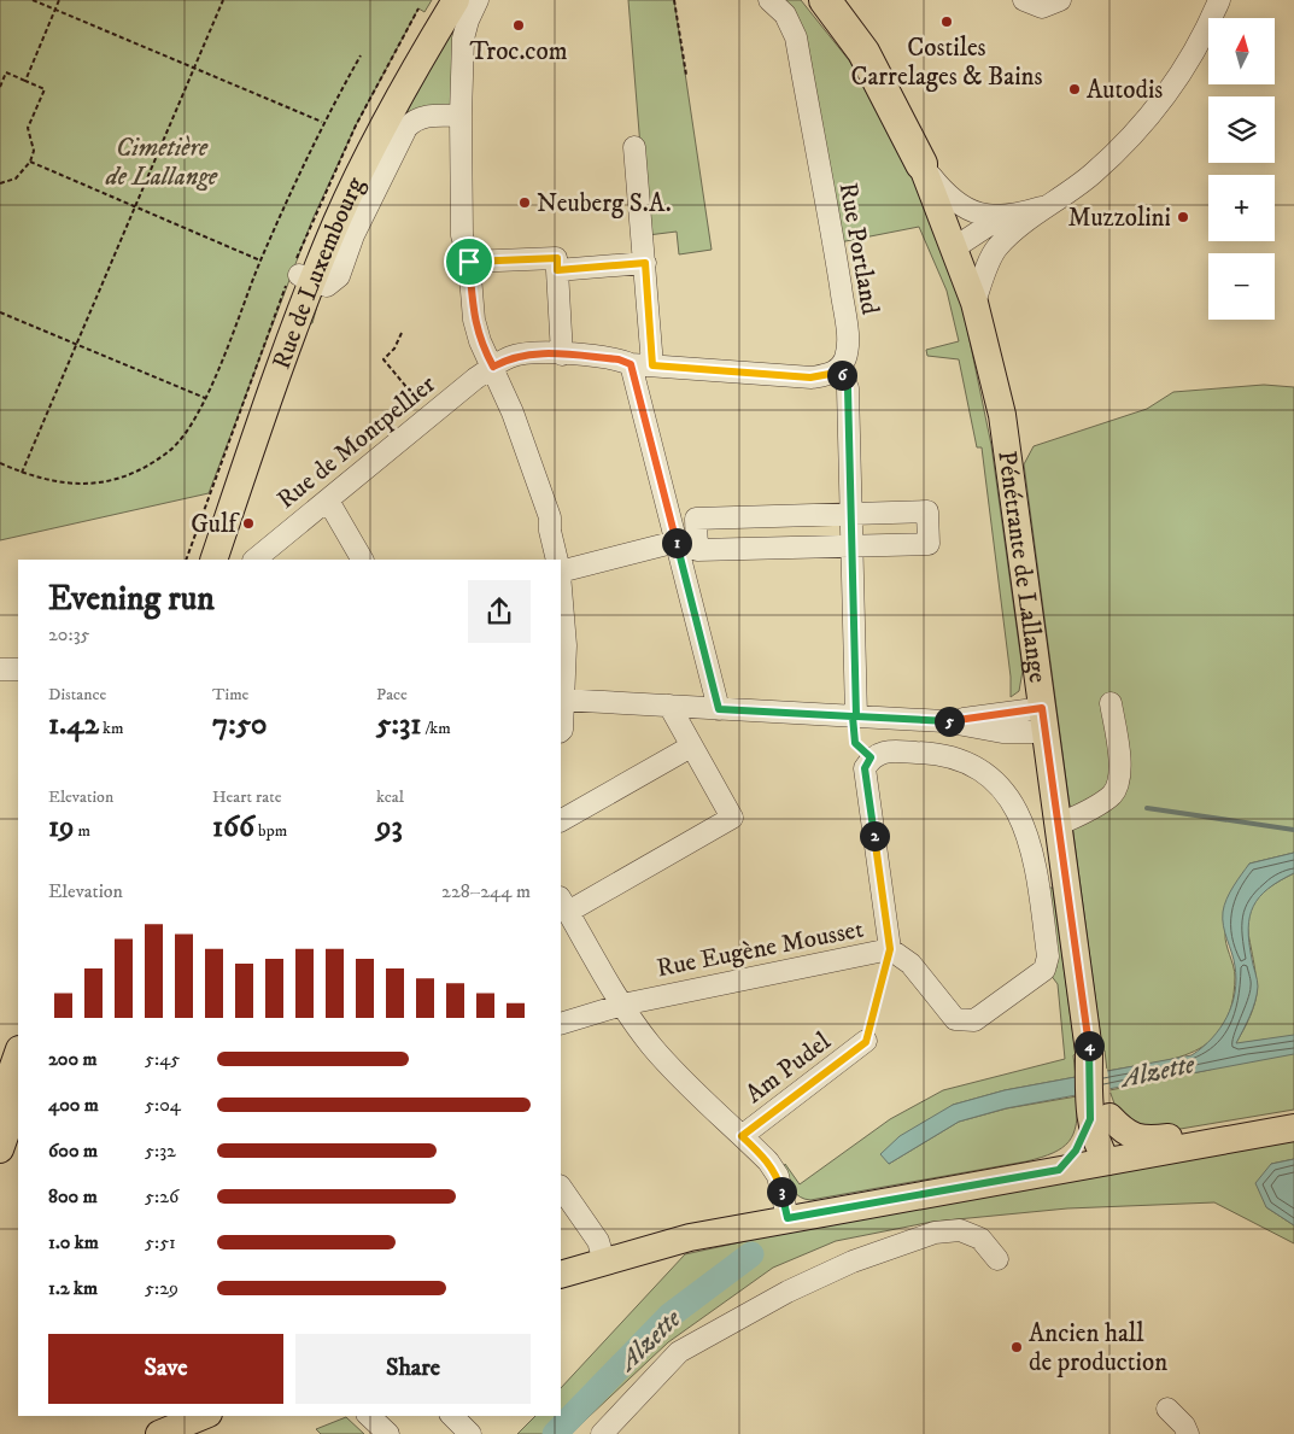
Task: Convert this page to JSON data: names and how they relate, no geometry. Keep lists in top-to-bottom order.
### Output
{
  "streets": {
    "main road": ["Rue de Luxembourg", "Pénétrante de Lallange"],
    "street": [
      "Rue Portland",
      "Rue de Montpellier",
      "Rue Eugène Mousset",
      "Am Pudel"
    ]
  },
  "crossings": [
    ["Rue Portland", "Rue de Montpellier"]
  ],
  "water": ["Alzette"],
  "parks": ["Cimetière de Lallange"],
  "places": [
    "Costiles Carrelages & Bains",
    "Troc.com",
    "Autodis",
    "Neuberg S.A.",
    "Muzzolini",
    "Gulf",
    "Ancien hall de production"
  ],
  "north": "top",
  "page": {
    "map_buttons": ["+", "−"],
    "pins": [
      "6",
      "1",
      "5",
      "2",
      "4",
      "3"
    ],
    "heading": ["Evening run", "20:35"],
    "stats": [
      ["Distance", "1.42 km"],
      ["Time", "7:50"],
      ["Pace", "5:31 /km"],
      ["Elevation", "19 m"],
      ["Heart rate", "166 bpm"],
      ["kcal", "93"]
    ],
    "chart": ["Elevation", "228–244 m"],
    "list": [
      {
        "name": "200 m",
        "note": "5:45"
      },
      {
        "name": "400 m",
        "note": "5:04"
      },
      {
        "name": "600 m",
        "note": "5:32"
      },
      {
        "name": "800 m",
        "note": "5:26"
      },
      {
        "name": "1.0 km",
        "note": "5:51"
      },
      {
        "name": "1.2 km",
        "note": "5:29"
      }
    ],
    "buttons": ["Save", "Share"]
  }
}
